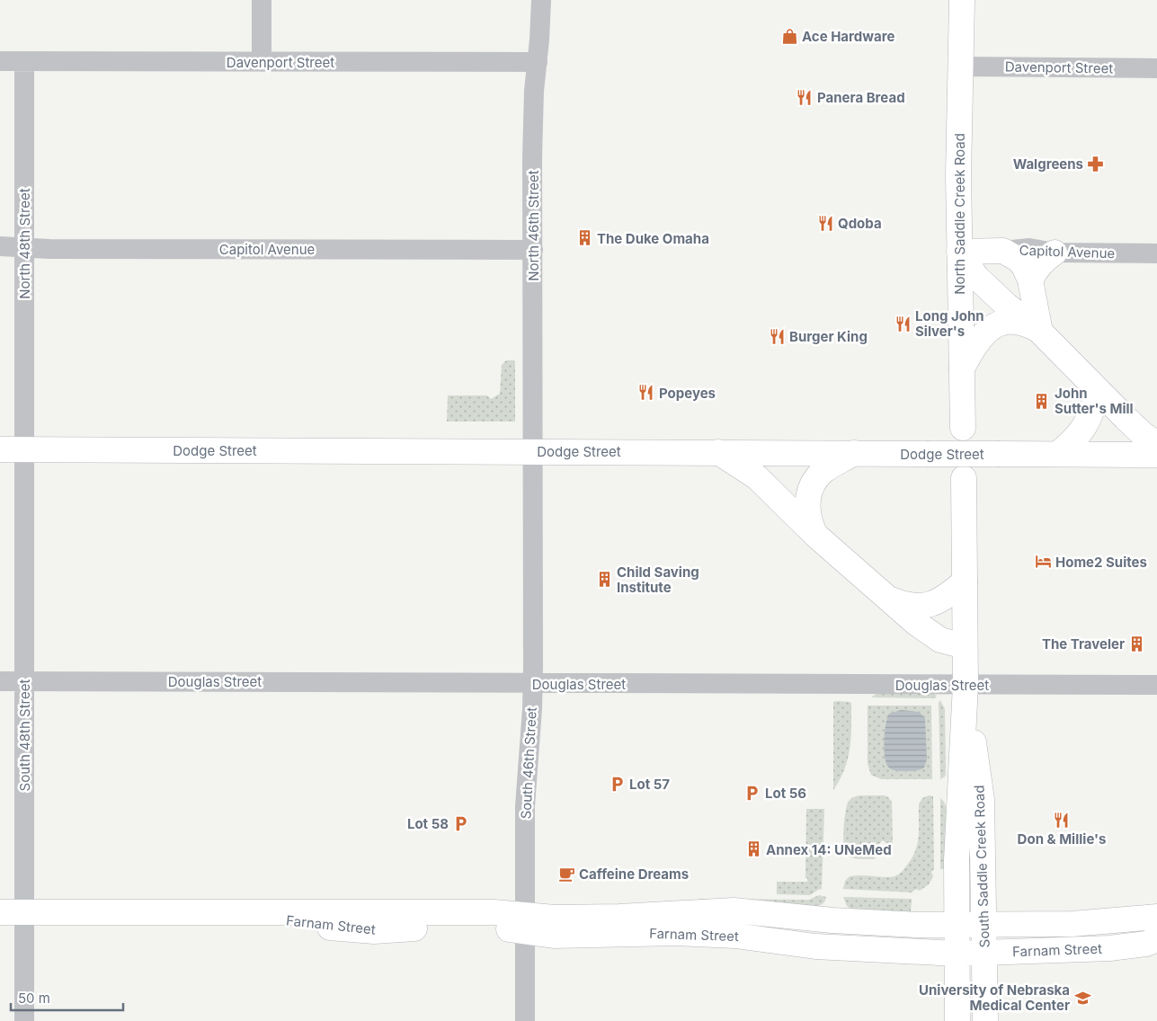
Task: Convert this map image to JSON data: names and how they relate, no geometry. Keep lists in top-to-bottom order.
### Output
{
  "streets": {
    "main road": [
      "North Saddle Creek Road",
      "Dodge Street",
      "South Saddle Creek Road",
      "Farnam Street"
    ],
    "street": [
      "Davenport Street",
      "North 46th Street",
      "North 48th Street",
      "Capitol Avenue",
      "Douglas Street",
      "South 48th Street",
      "South 46th Street"
    ]
  },
  "crossings": [
    ["Davenport Street", "North Saddle Creek Road"],
    ["Davenport Street", "North 46th Street"],
    ["Davenport Street", "North 48th Street"],
    ["North 46th Street", "Capitol Avenue"],
    ["North 46th Street", "Dodge Street"],
    ["North 46th Street", "South 46th Street"],
    ["North 48th Street", "Capitol Avenue"],
    ["North 48th Street", "Dodge Street"],
    ["North 48th Street", "South 48th Street"],
    ["Dodge Street", "South 48th Street"],
    ["Dodge Street", "South 46th Street"],
    ["Douglas Street", "South 48th Street"],
    ["Douglas Street", "South 46th Street"],
    ["Douglas Street", "South Saddle Creek Road"],
    ["South 48th Street", "Farnam Street"],
    ["South 46th Street", "Farnam Street"],
    ["South Saddle Creek Road", "Farnam Street"]
  ],
  "places": {
    "shop": ["Ace Hardware"],
    "restaurant": [
      "Panera Bread",
      "Qdoba",
      "Long John Silver's",
      "Burger King",
      "Popeyes",
      "Don & Millie's"
    ],
    "pharmacy": ["Walgreens"],
    "building": [
      "The Duke Omaha",
      "John Sutter's Mill",
      "Child Saving Institute",
      "The Traveler",
      "Annex 14: UNeMed"
    ],
    "hotel": ["Home2 Suites"],
    "parking": ["Lot 57", "Lot 56", "Lot 58"],
    "cafe": ["Caffeine Dreams"],
    "school or university": ["University of Nebraska Medical Center"]
  },
  "scale_bar": "50 m"
}
